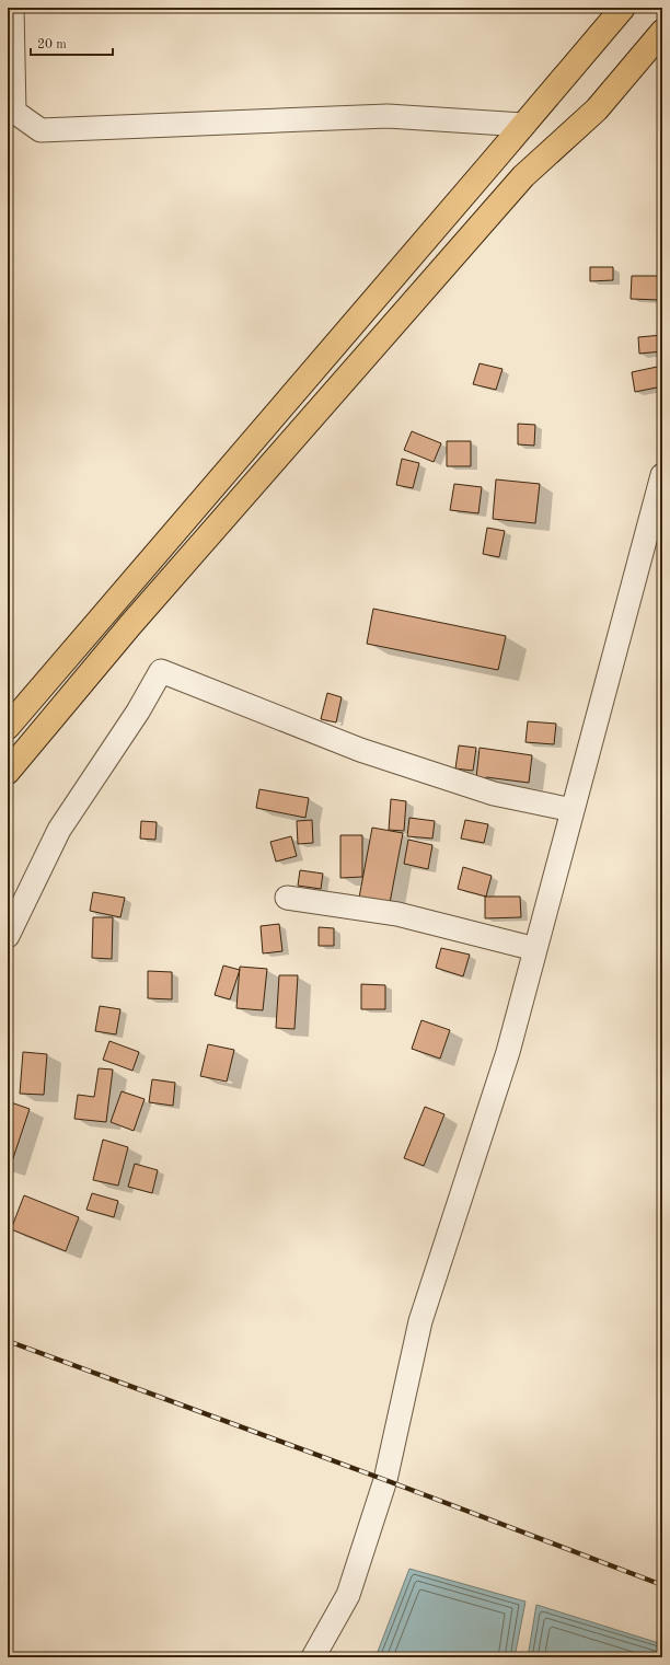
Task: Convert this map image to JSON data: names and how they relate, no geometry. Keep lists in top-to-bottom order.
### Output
{
  "scale_bar": "20 m"
}
